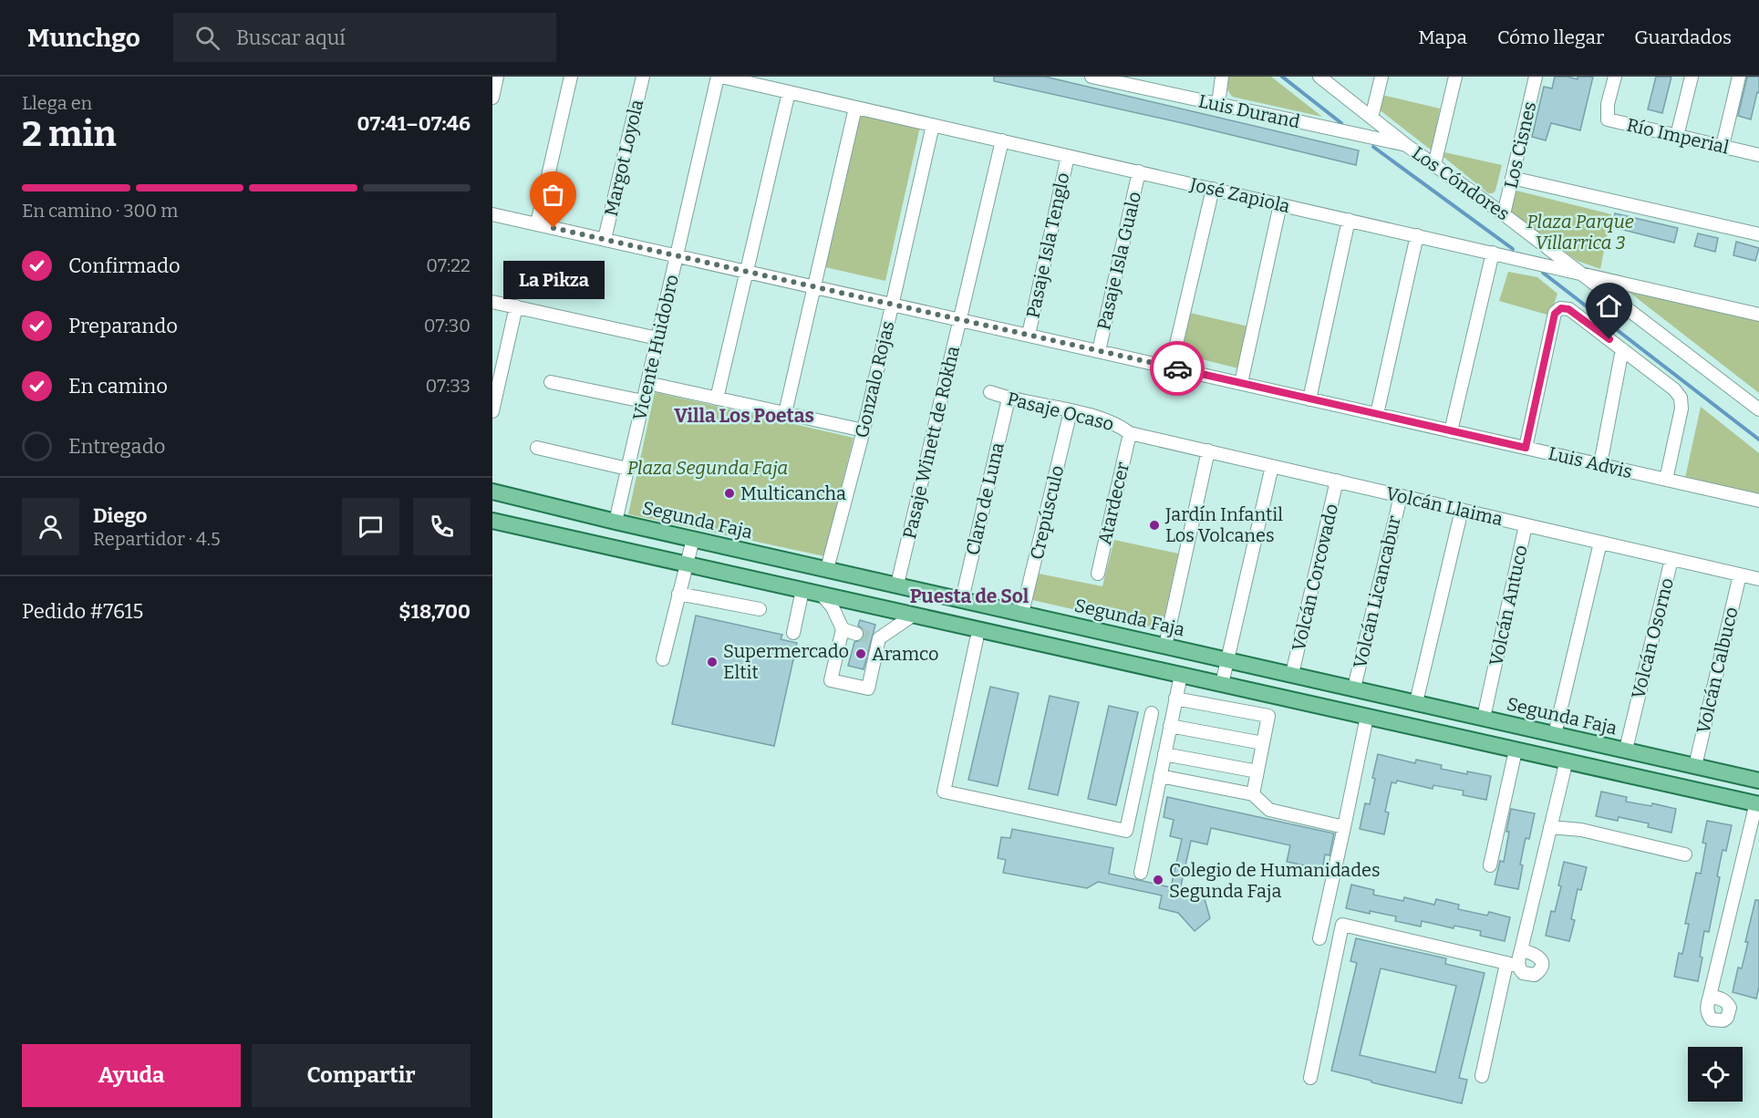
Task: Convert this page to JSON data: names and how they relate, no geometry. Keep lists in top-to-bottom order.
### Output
{
  "streets": {
    "main road": ["Segunda Faja"],
    "street": [
      "Luis Durand",
      "Río Imperial",
      "Los Cisnes",
      "Margot Loyola",
      "Los Cóndores",
      "José Zapiola",
      "Pasaje Isla Tenglo",
      "Pasaje Isla Gualo",
      "Vicente Huidobro",
      "Gonzalo Rojas",
      "Pasaje Ocaso",
      "Pasaje Winett de Rokha",
      "Luis Advis",
      "Claro de Luna",
      "Atardecer",
      "Volcán Llaima",
      "Crepúsculo",
      "Volcán Corcovado",
      "Volcán Licancabur",
      "Volcán Antuco",
      "Volcán Osorno",
      "Volcán Calbuco"
    ]
  },
  "crossings": [
    ["Luis Durand", "Los Cóndores"],
    ["Los Cisnes", "Los Cóndores"],
    ["Margot Loyola", "Luis Advis"],
    ["Los Cóndores", "José Zapiola"],
    ["José Zapiola", "Pasaje Isla Tenglo"],
    ["José Zapiola", "Pasaje Isla Gualo"],
    ["José Zapiola", "Vicente Huidobro"],
    ["José Zapiola", "Gonzalo Rojas"],
    ["José Zapiola", "Pasaje Winett de Rokha"],
    ["Pasaje Isla Tenglo", "Luis Advis"],
    ["Pasaje Isla Gualo", "Luis Advis"],
    ["Vicente Huidobro", "Luis Advis"],
    ["Vicente Huidobro", "Segunda Faja"],
    ["Gonzalo Rojas", "Luis Advis"],
    ["Gonzalo Rojas", "Segunda Faja"],
    ["Pasaje Ocaso", "Claro de Luna"],
    ["Pasaje Ocaso", "Atardecer"],
    ["Pasaje Ocaso", "Volcán Llaima"],
    ["Pasaje Ocaso", "Crepúsculo"],
    ["Pasaje Winett de Rokha", "Luis Advis"],
    ["Pasaje Winett de Rokha", "Segunda Faja"],
    ["Claro de Luna", "Segunda Faja"],
    ["Atardecer", "Volcán Llaima"],
    ["Volcán Llaima", "Volcán Corcovado"],
    ["Volcán Llaima", "Volcán Licancabur"],
    ["Volcán Llaima", "Volcán Antuco"],
    ["Volcán Llaima", "Volcán Osorno"],
    ["Volcán Llaima", "Volcán Calbuco"],
    ["Crepúsculo", "Segunda Faja"],
    ["Segunda Faja", "Volcán Corcovado"],
    ["Segunda Faja", "Volcán Licancabur"],
    ["Segunda Faja", "Volcán Antuco"],
    ["Segunda Faja", "Volcán Osorno"],
    ["Segunda Faja", "Volcán Calbuco"]
  ],
  "districts": ["Villa Los Poetas", "Puesta de Sol"],
  "parks": ["Plaza Parque Villarrica 3", "Plaza Segunda Faja"],
  "places": [
    "La Pikza",
    "Multicancha",
    "Jardín Infantil Los Volcanes",
    "Aramco",
    "Supermercado Eltit",
    "Colegio de Humanidades Segunda Faja"
  ],
  "page": {
    "header": "Munchgo",
    "search": "Buscar aquí",
    "nav": ["Mapa", "Cómo llegar", "Guardados"],
    "heading": ["2 min", "Llega en", "07:41–07:46"],
    "panel": [
      "Diego",
      "Repartidor · 4.5",
      "Pedido #7615",
      "$18,700"
    ],
    "bar": "En camino · 300 m",
    "list": [
      ["Confirmado", "07:22"],
      ["Preparando", "07:30"],
      ["En camino", "07:33"],
      "Entregado"
    ],
    "bubble": "La Pikza",
    "buttons": ["Ayuda", "Compartir"]
  }
}
